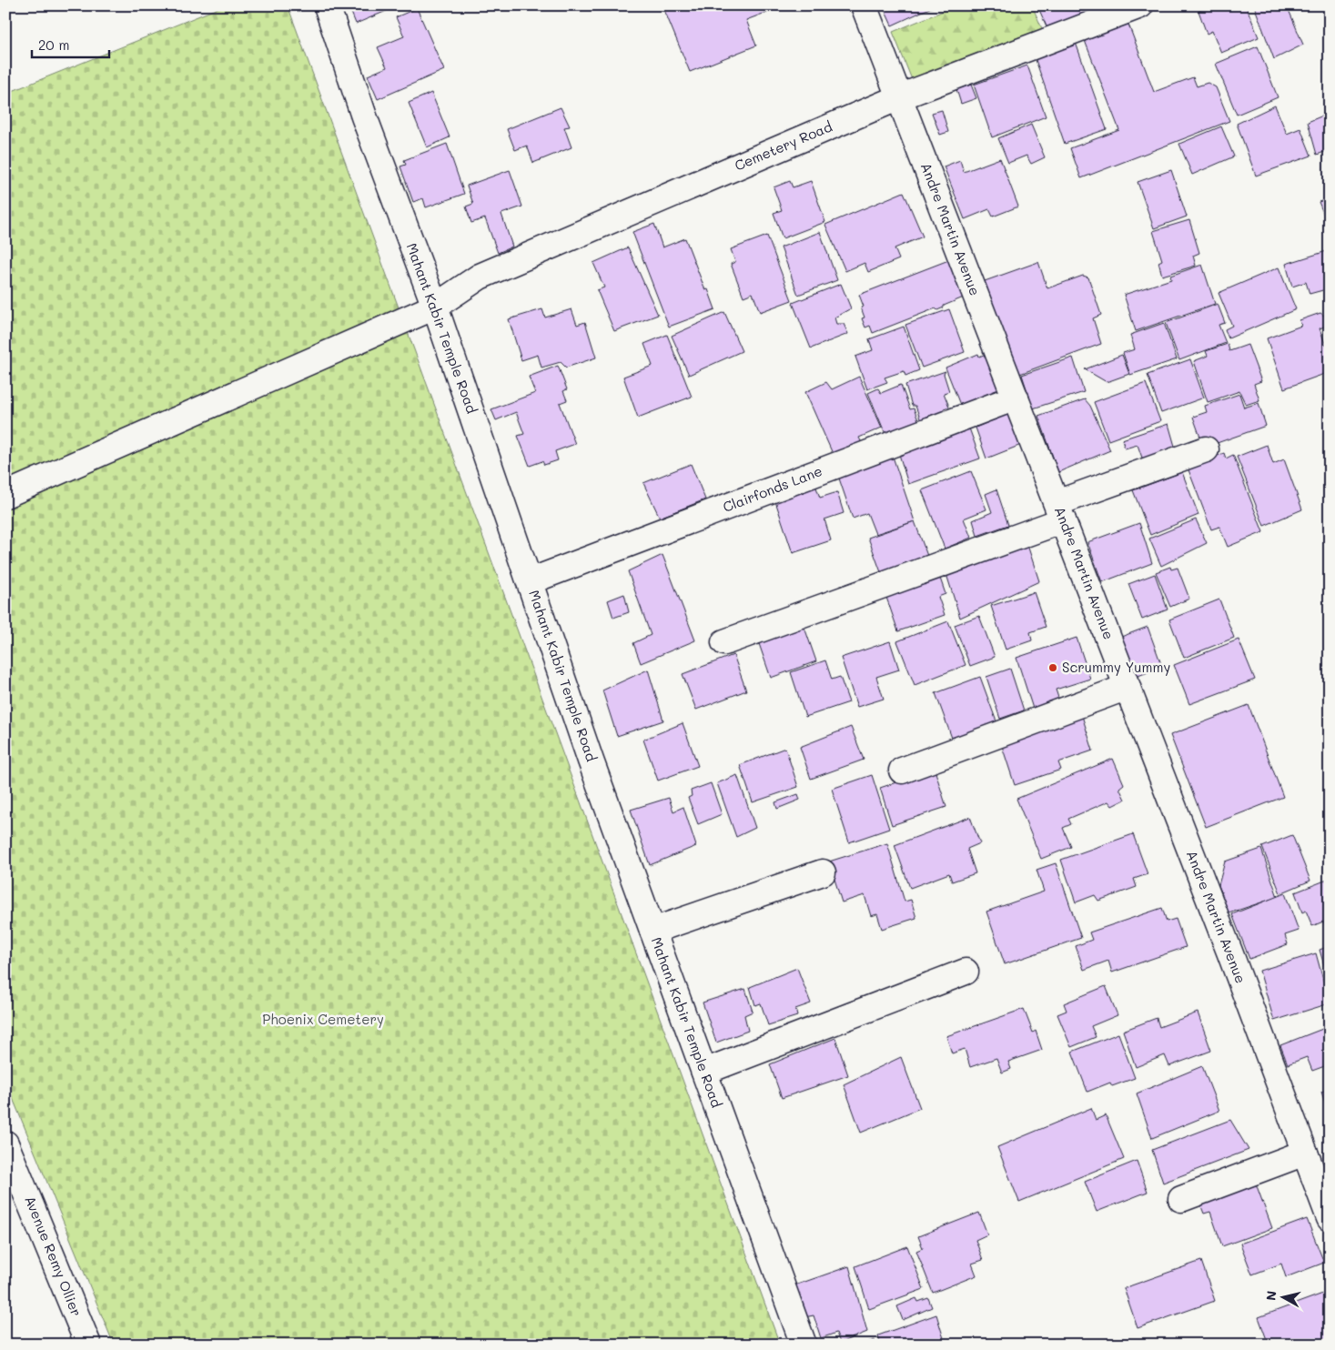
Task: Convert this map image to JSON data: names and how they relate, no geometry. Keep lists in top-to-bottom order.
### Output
{
  "streets": {
    "street": [
      "Cemetery Road",
      "Andre Martin Avenue",
      "Mahant Kabir Temple Road",
      "Clairfonds Lane",
      "Avenue Remy Ollier"
    ]
  },
  "crossings": [
    ["Cemetery Road", "Andre Martin Avenue"],
    ["Cemetery Road", "Mahant Kabir Temple Road"],
    ["Andre Martin Avenue", "Clairfonds Lane"],
    ["Mahant Kabir Temple Road", "Clairfonds Lane"]
  ],
  "parks": ["Phoenix Cemetery"],
  "places": ["Scrummy Yummy"],
  "scale_bar": "20 m",
  "north": "left"
}
